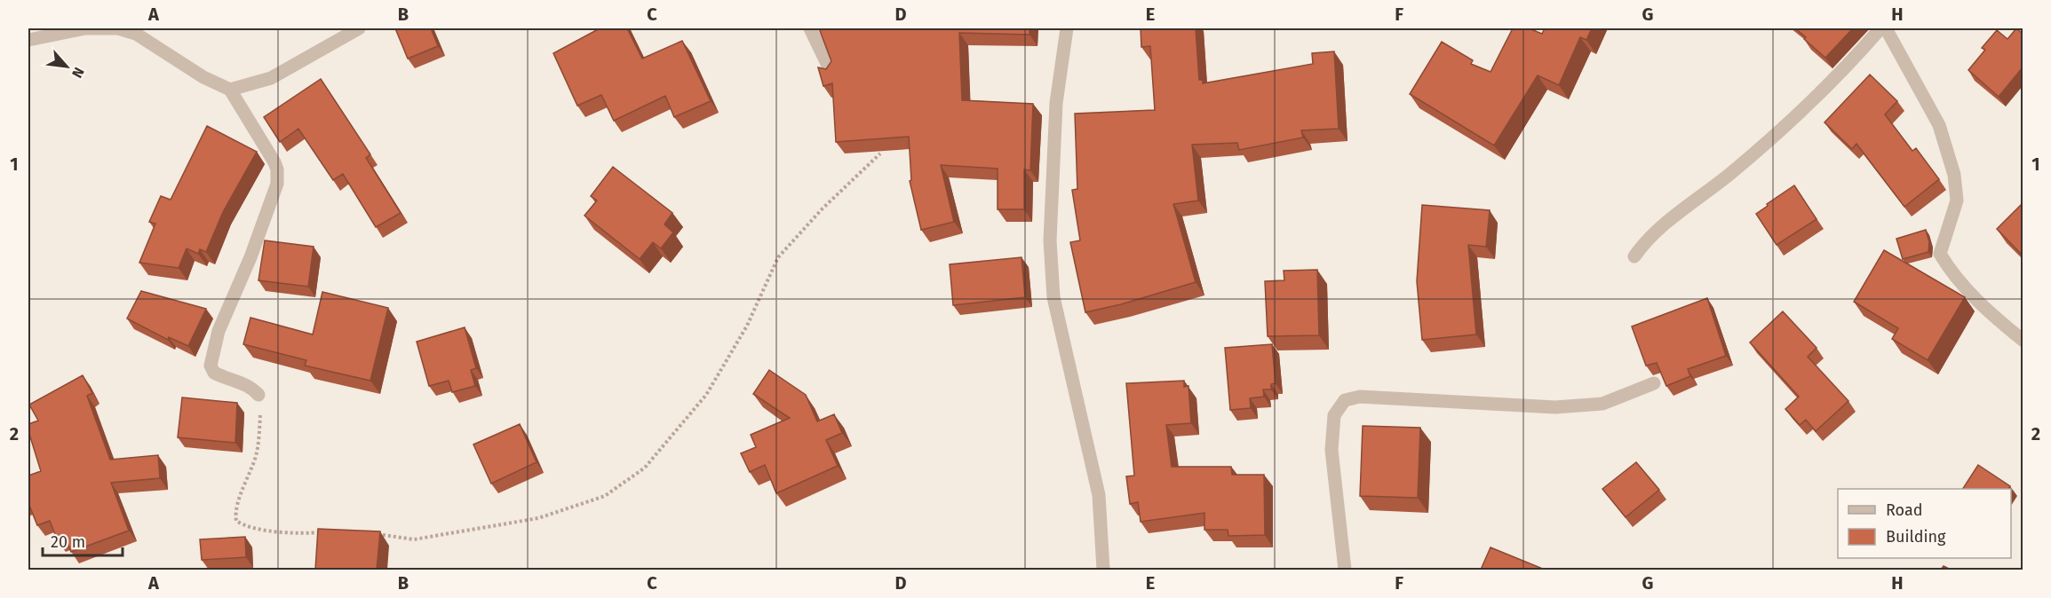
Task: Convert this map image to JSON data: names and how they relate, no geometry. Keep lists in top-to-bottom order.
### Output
{
  "legend": ["Road", "Building"],
  "scale_bar": "20 m",
  "north": "bottom right",
  "grid": {
    "columns": [
      "A",
      "B",
      "C",
      "D",
      "E",
      "F",
      "G",
      "H"
    ],
    "rows": ["1", "2"]
  }
}
